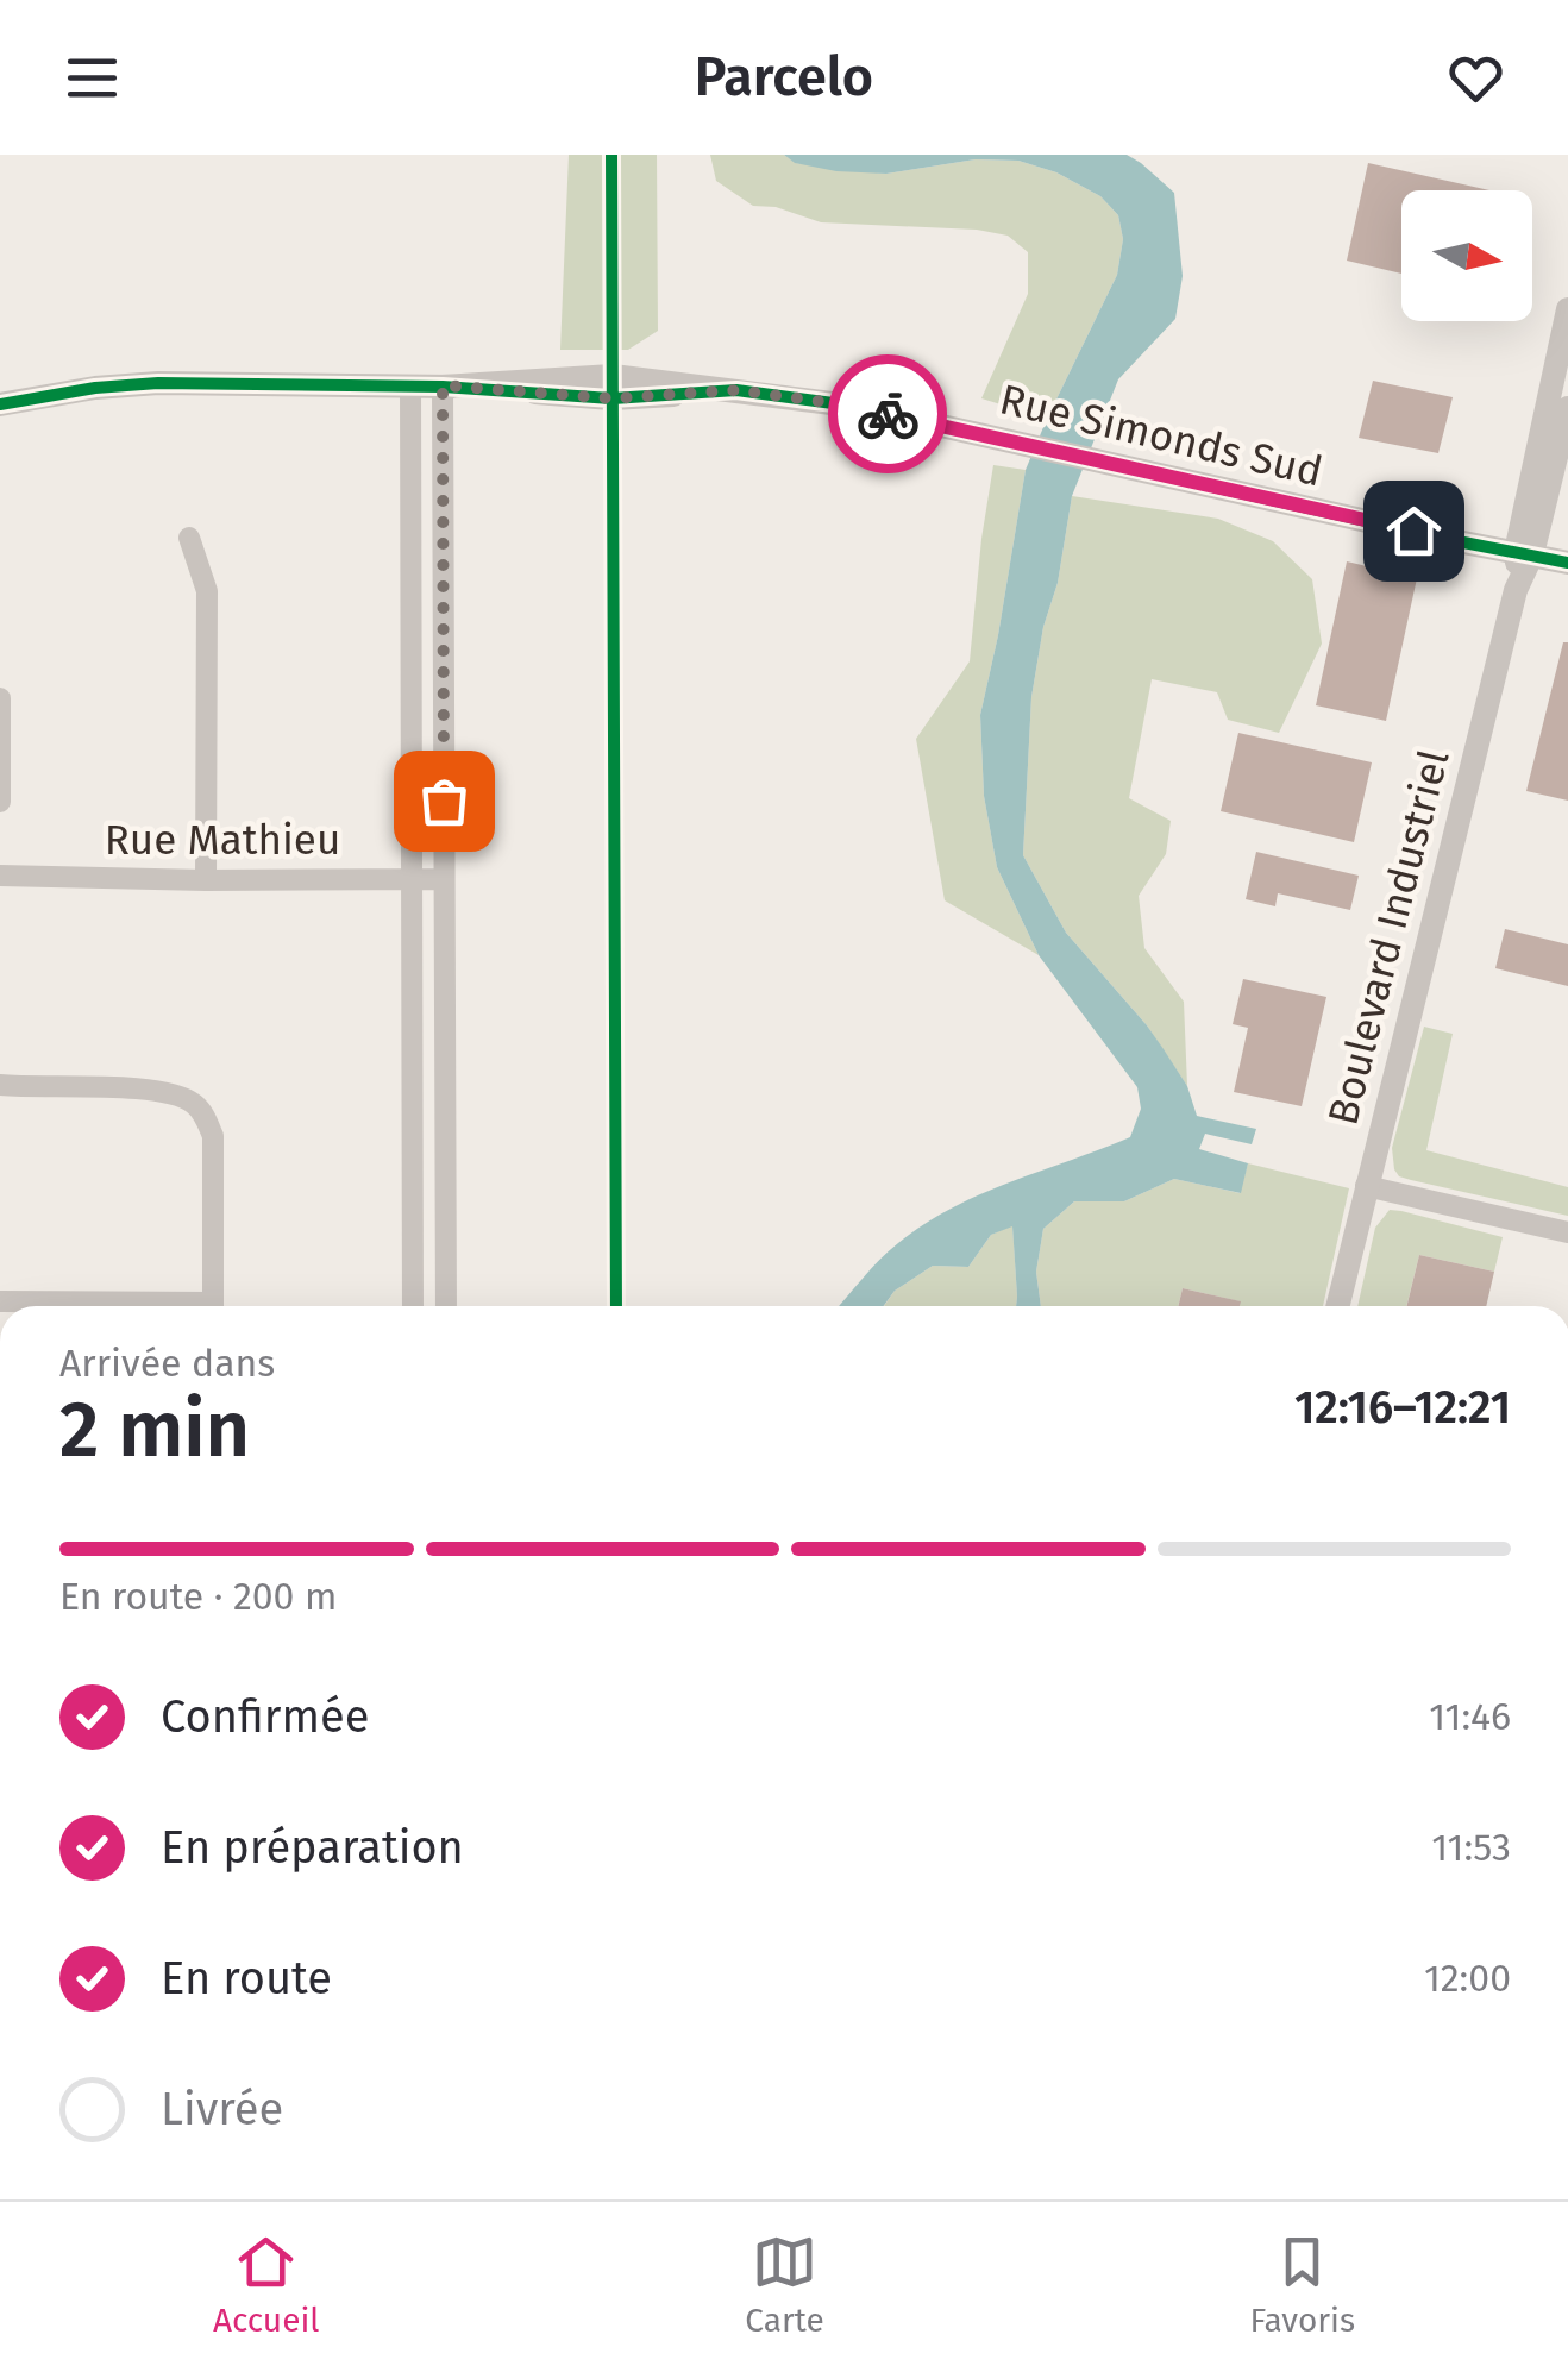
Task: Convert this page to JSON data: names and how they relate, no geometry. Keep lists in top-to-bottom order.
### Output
{
  "streets": {
    "street": ["Rue Simonds Sud", "Rue Mathieu", "Boulevard Industriel"]
  },
  "crossings": [
    ["Rue Simonds Sud", "Boulevard Industriel"]
  ],
  "north": "right",
  "page": {
    "header": "Parcelo",
    "heading": ["2 min", "Arrivée dans", "12:16–12:21"],
    "bar": "En route · 200 m",
    "list": [
      ["Confirmée", "11:46"],
      ["En préparation", "11:53"],
      ["En route", "12:00"],
      "Livrée"
    ],
    "tabs": ["Accueil", "Carte", "Favoris"]
  }
}
